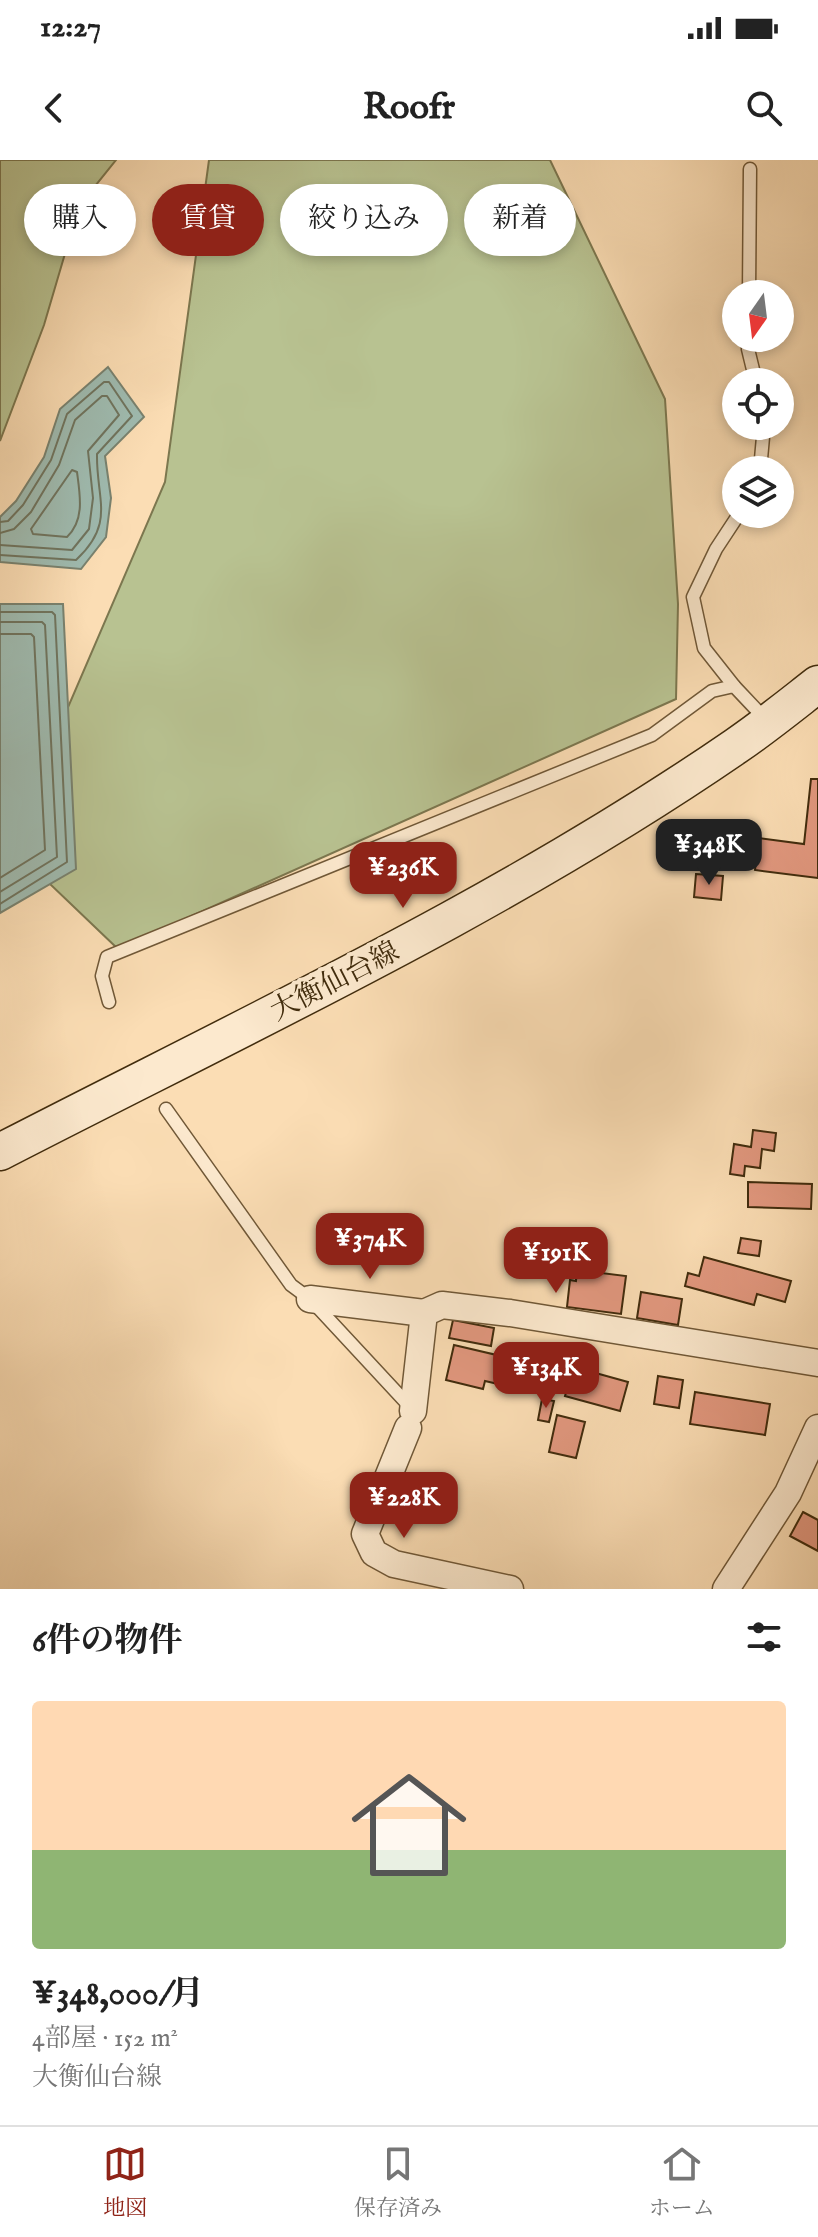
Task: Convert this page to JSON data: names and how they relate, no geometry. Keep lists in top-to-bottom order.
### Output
{
  "streets": {
    "main road": ["大衡仙台線"]
  },
  "north": "bottom",
  "page": {
    "status": "12:27",
    "header": "Roofr",
    "chip": [
      "購入",
      "賃貸",
      "絞り込み",
      "新着"
    ],
    "price": [
      "¥348K",
      "¥236K",
      "¥374K",
      "¥191K",
      "¥134K",
      "¥228K"
    ],
    "heading": "6件の物件",
    "list": [
      {
        "name": "¥348,000/月",
        "note": "4部屋 · 152 m² · 大衡仙台線"
      }
    ],
    "tabs": ["地図", "保存済み", "ホーム"]
  }
}
